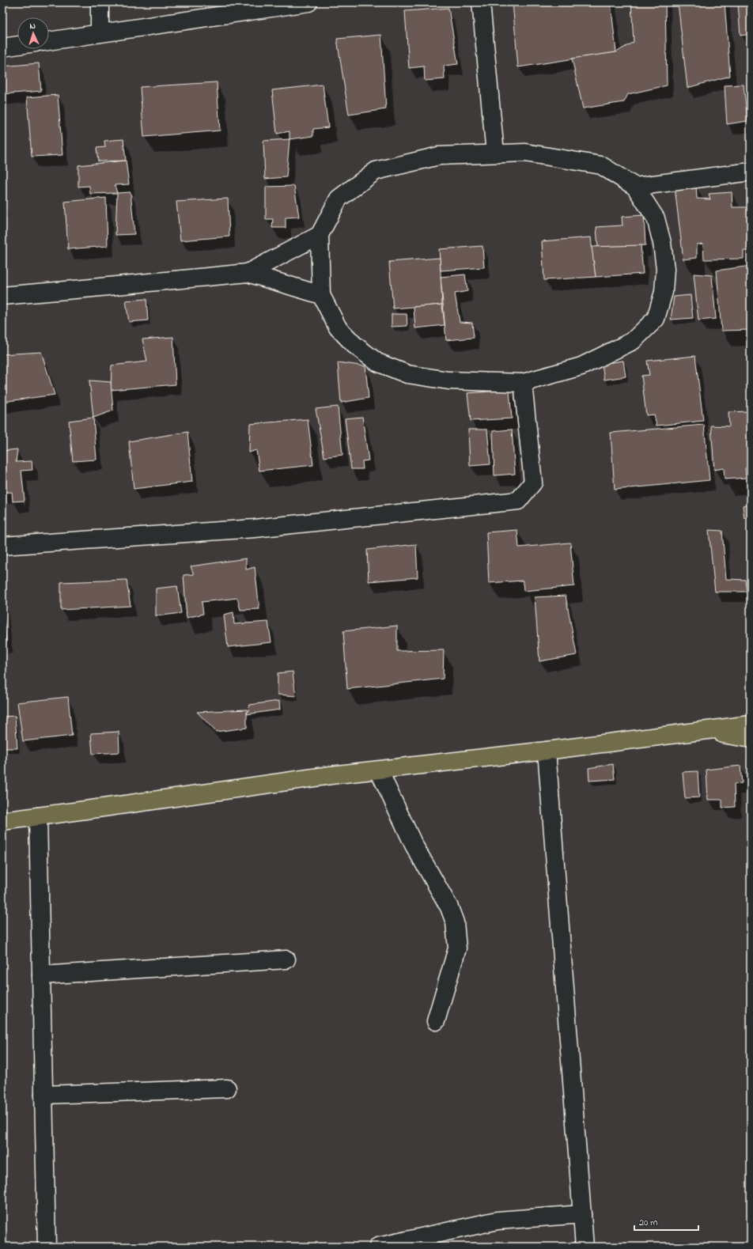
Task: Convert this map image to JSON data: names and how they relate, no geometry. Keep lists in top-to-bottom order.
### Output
{
  "scale_bar": "20 m",
  "north": "top"
}
